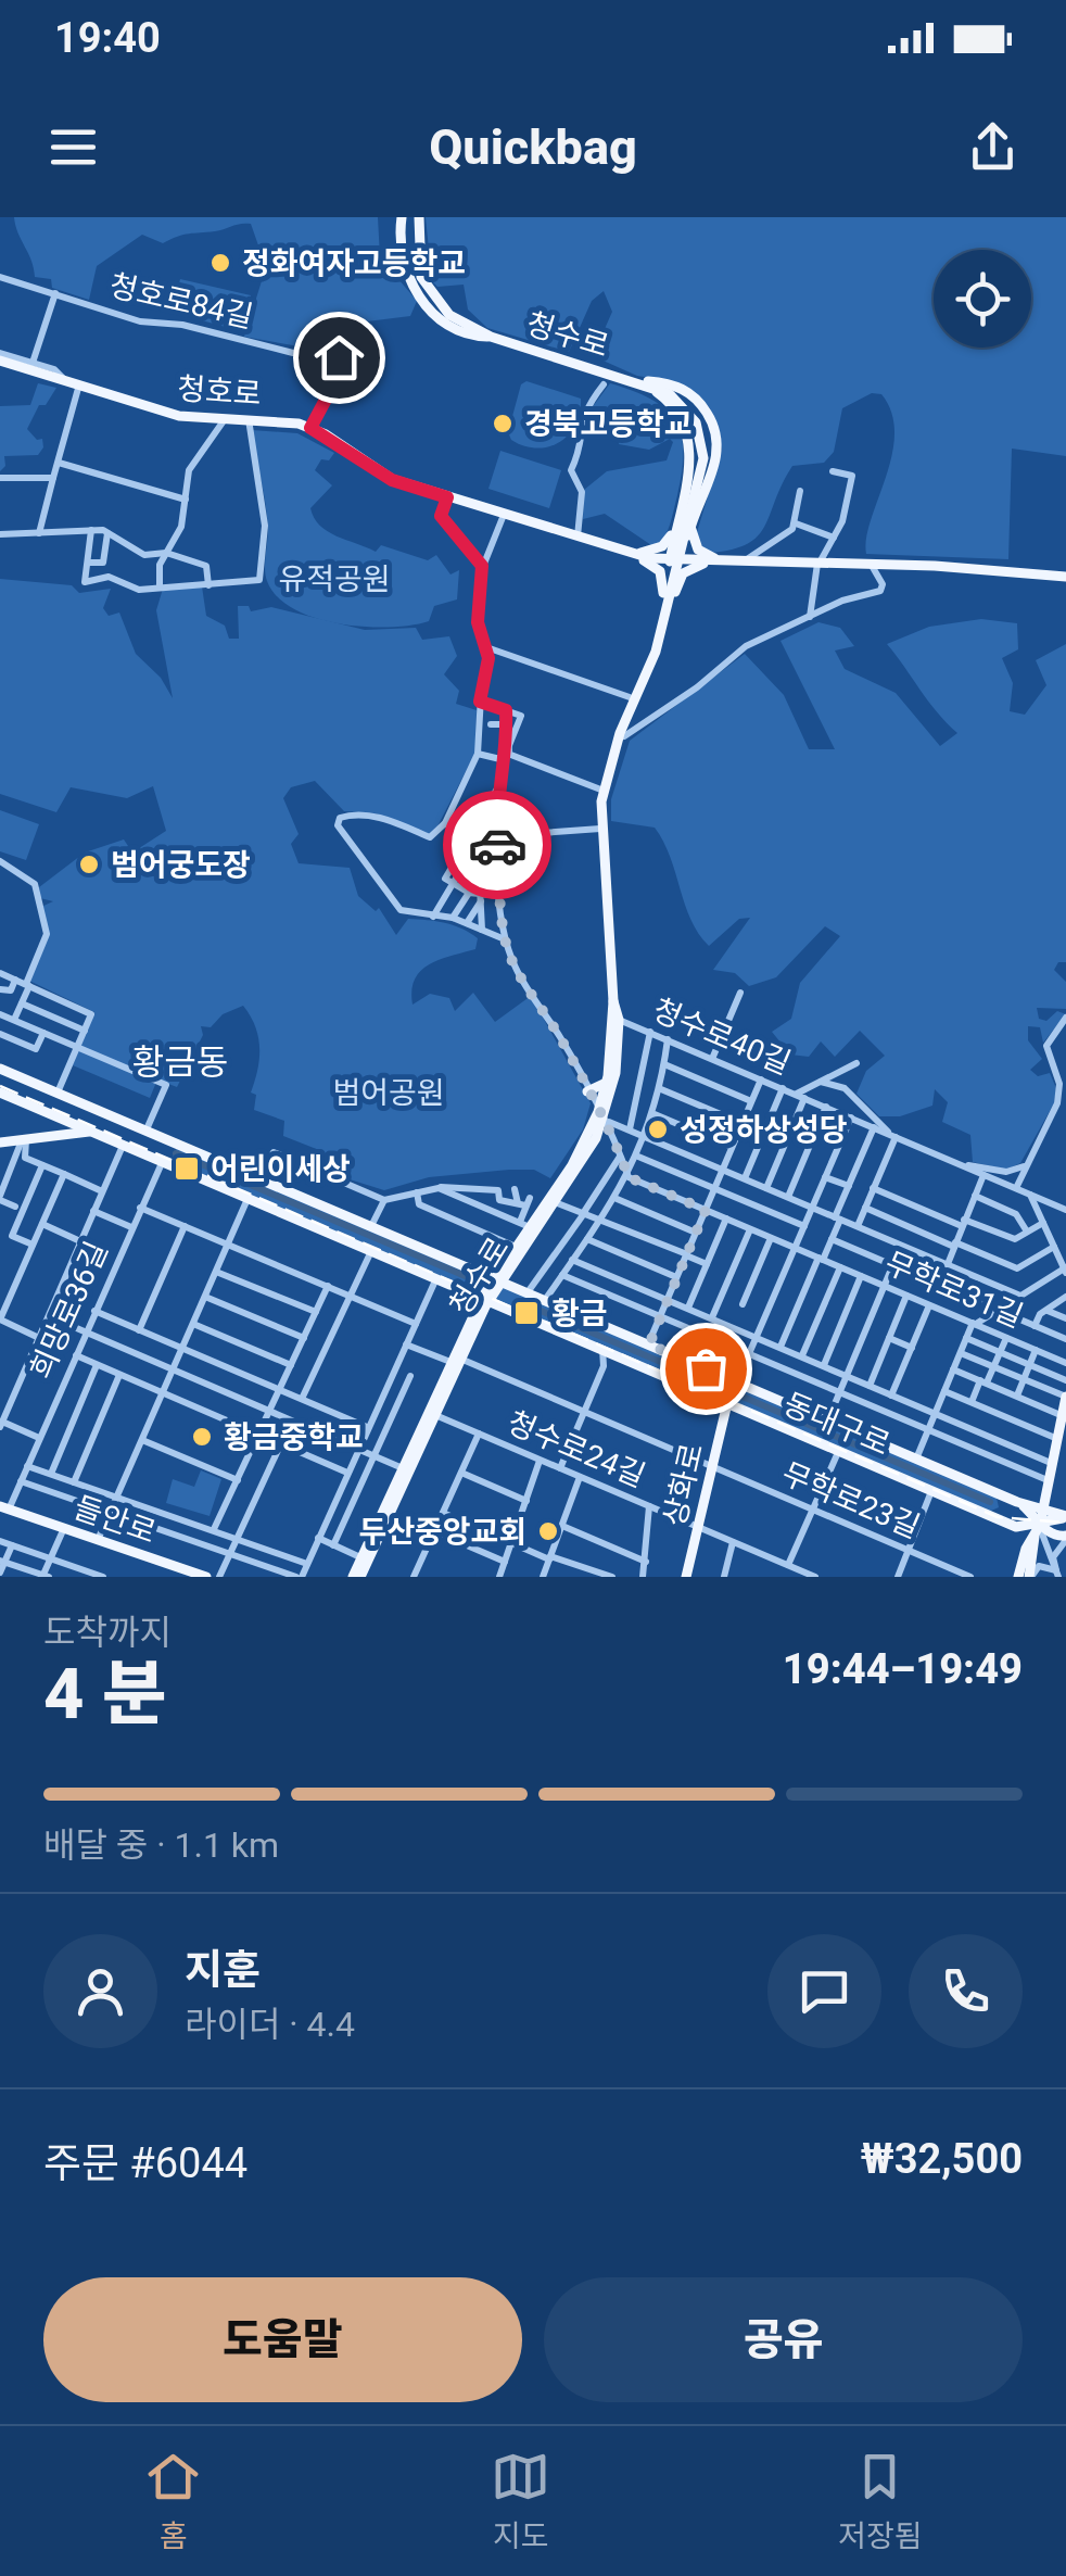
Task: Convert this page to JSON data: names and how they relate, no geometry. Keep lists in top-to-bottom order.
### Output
{
  "streets": {
    "main road": [
      "청수로",
      "청호로",
      "동대구로",
      "상화로",
      "들안로"
    ],
    "street": [
      "청호로84길",
      "청수로40길",
      "무학로31길",
      "희망로36길",
      "청수로24길",
      "무학로23길"
    ]
  },
  "crossings": [
    ["청호로84길", "청호로"],
    ["청수로", "청호로"],
    ["청수로", "청수로40길"],
    ["청수로", "동대구로"],
    ["청수로", "청수로24길"],
    ["청수로", "무학로23길"],
    ["희망로36길", "들안로"],
    ["동대구로", "상화로"],
    ["청수로24길", "상화로"],
    ["상화로", "무학로23길"]
  ],
  "districts": ["황금동"],
  "parks": ["유적공원", "범어공원"],
  "places": {
    "other": [
      "정화여자고등학교",
      "경북고등학교",
      "범어궁도장",
      "성정하상성당",
      "황금중학교",
      "두산중앙교회"
    ],
    "transit": ["어린이세상", "황금"]
  },
  "page": {
    "status": "19:40",
    "header": "Quickbag",
    "heading": ["4 분", "도착까지", "19:44–19:49"],
    "panel": [
      "지훈",
      "라이더 · 4.4",
      "주문 #6044",
      "₩32,500"
    ],
    "bar": "배달 중 · 1.1 km",
    "buttons": ["도움말", "공유"],
    "tabs": ["홈", "지도", "저장됨"]
  }
}
